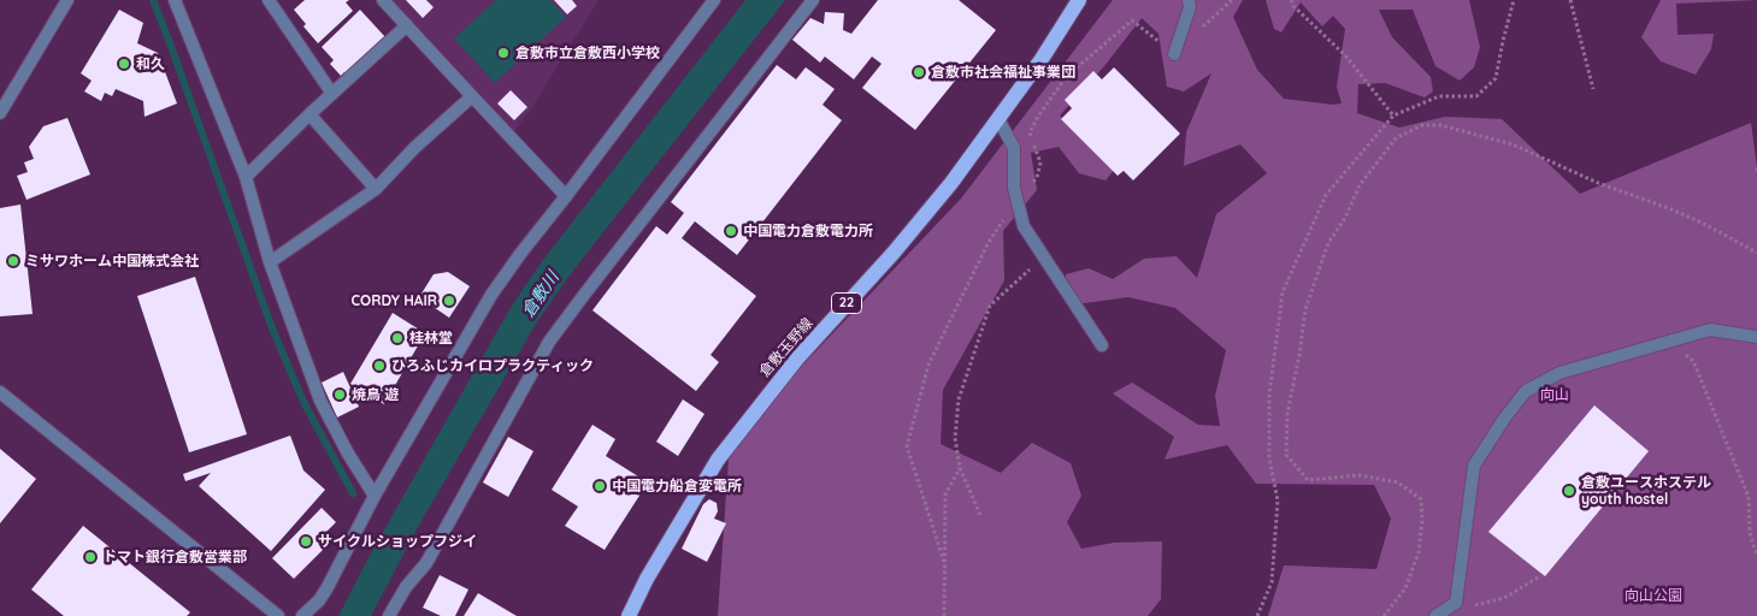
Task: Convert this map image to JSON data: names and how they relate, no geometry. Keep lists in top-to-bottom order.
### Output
{
  "streets": {
    "main road": ["22", "倉敷玉野線"]
  },
  "water": ["倉敷川"],
  "parks": ["向山", "向山公園"],
  "places": [
    "倉敷市立倉敷西小学校",
    "和久",
    "倉敷市社会福祉事業団",
    "中国電力倉敷電力所",
    "ミサワホーム中国株式会社",
    "CORDY HAIR",
    "桂林堂",
    "ひろふじカイロプラクティック",
    "焼鳥 遊",
    "中国電力船倉変電所",
    "倉敷ユースホステル youth hostel",
    "サイクルショップフジイ",
    "トマト銀行倉敷営業部"
  ]
}
